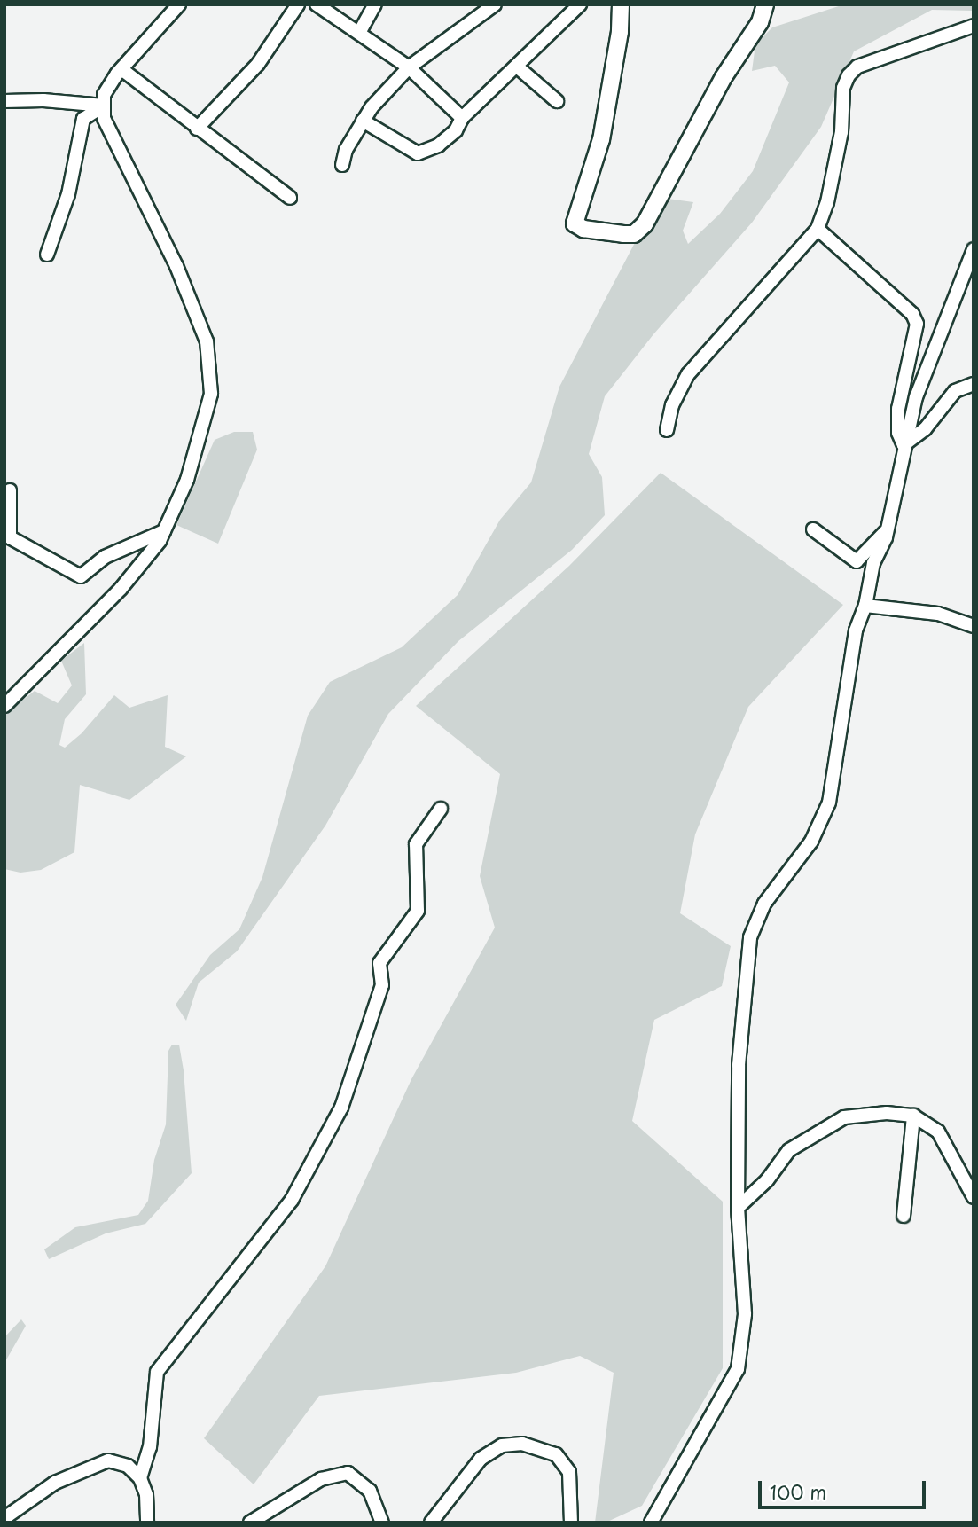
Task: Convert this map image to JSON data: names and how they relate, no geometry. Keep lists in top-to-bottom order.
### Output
{
  "scale_bar": "100 m"
}
